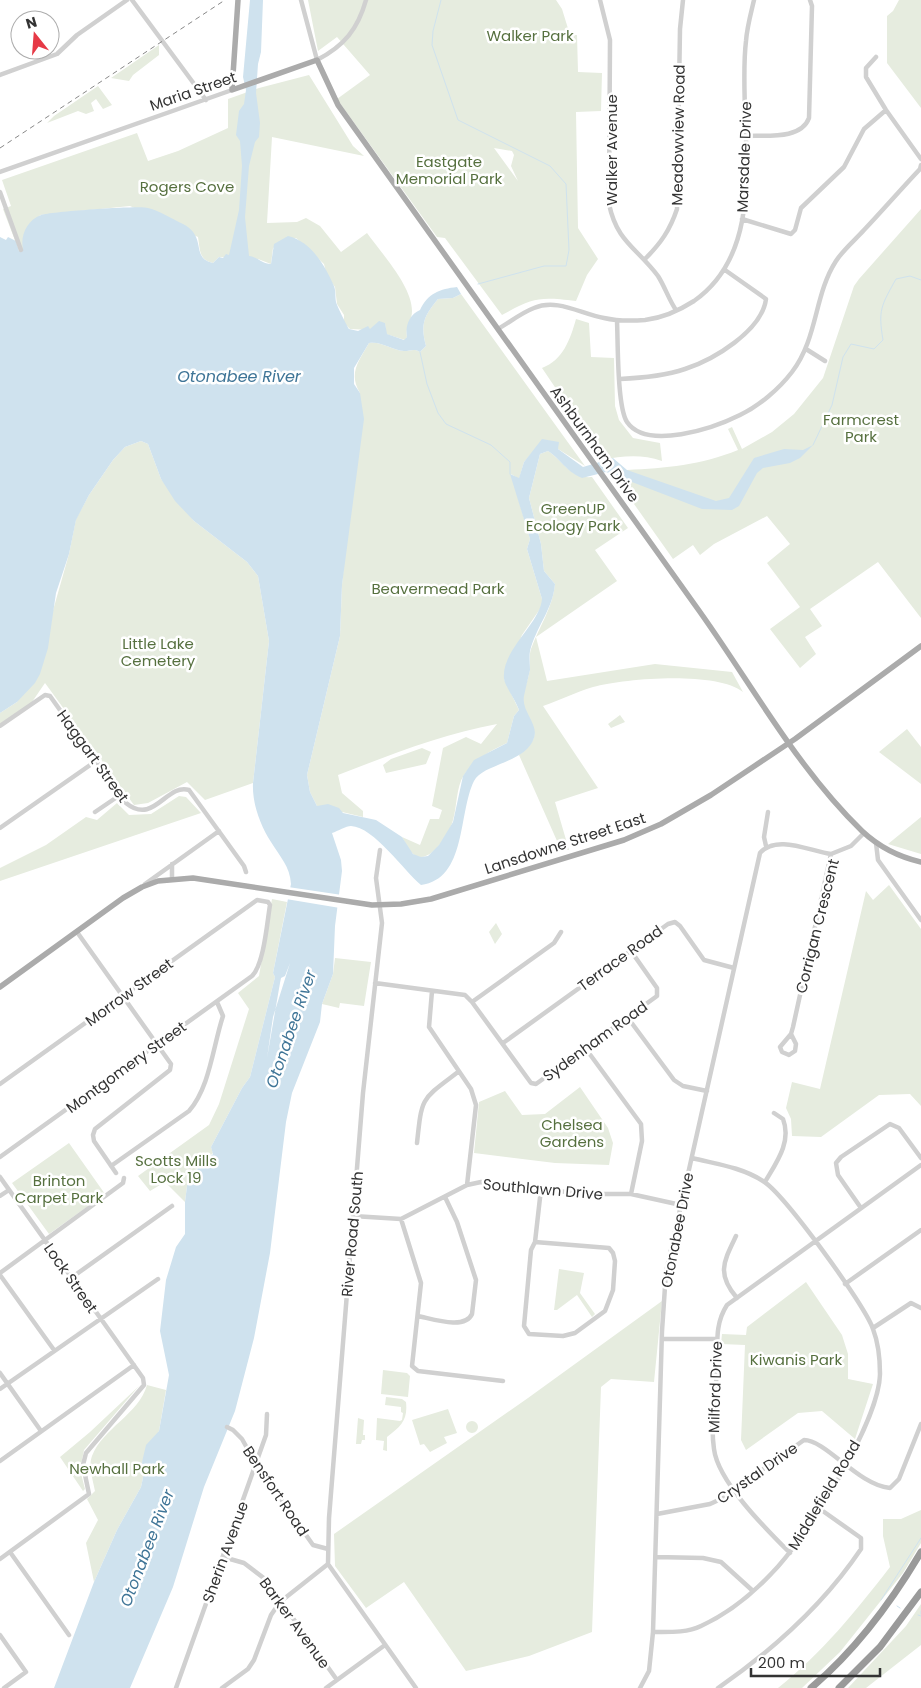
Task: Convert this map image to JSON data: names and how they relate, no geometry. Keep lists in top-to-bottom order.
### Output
{
  "streets": {
    "main road": ["Maria Street", "Ashburnham Drive", "Lansdowne Street East"],
    "street": [
      "Meadowview Road",
      "Walker Avenue",
      "Marsdale Drive",
      "Haggart Street",
      "Corrigan Crescent",
      "Terrace Road",
      "Morrow Street",
      "Sydenham Road",
      "Montgomery Street",
      "Southlawn Drive",
      "Otonabee Drive",
      "River Road South",
      "Lock Street",
      "Milford Drive",
      "Crystal Drive",
      "Bensfort Road",
      "Middlefield Road",
      "Sherin Avenue",
      "Barker Avenue"
    ]
  },
  "crossings": [
    ["Maria Street", "Ashburnham Drive"],
    ["Meadowview Road", "Walker Avenue"],
    ["Walker Avenue", "Marsdale Drive"],
    ["Marsdale Drive", "Ashburnham Drive"],
    ["Ashburnham Drive", "Lansdowne Street East"],
    ["Ashburnham Drive", "Corrigan Crescent"],
    ["Lansdowne Street East", "River Road South"],
    ["Terrace Road", "Sydenham Road"],
    ["Terrace Road", "Otonabee Drive"],
    ["Morrow Street", "Montgomery Street"],
    ["Southlawn Drive", "Otonabee Drive"],
    ["Otonabee Drive", "Crystal Drive"],
    ["Otonabee Drive", "Middlefield Road"],
    ["River Road South", "Bensfort Road"],
    ["Milford Drive", "Crystal Drive"],
    ["Milford Drive", "Middlefield Road"],
    ["Crystal Drive", "Middlefield Road"],
    ["Bensfort Road", "Sherin Avenue"],
    ["Sherin Avenue", "Barker Avenue"]
  ],
  "water": ["Otonabee River"],
  "parks": [
    "Walker Park",
    "Eastgate Memorial Park",
    "Rogers Cove",
    "Farmcrest Park",
    "GreenUP Ecology Park",
    "Beavermead Park",
    "Little Lake Cemetery",
    "Chelsea Gardens",
    "Scotts Mills Lock 19",
    "Brinton Carpet Park",
    "Kiwanis Park",
    "Newhall Park"
  ],
  "scale_bar": "200 m",
  "north": "top"
}
